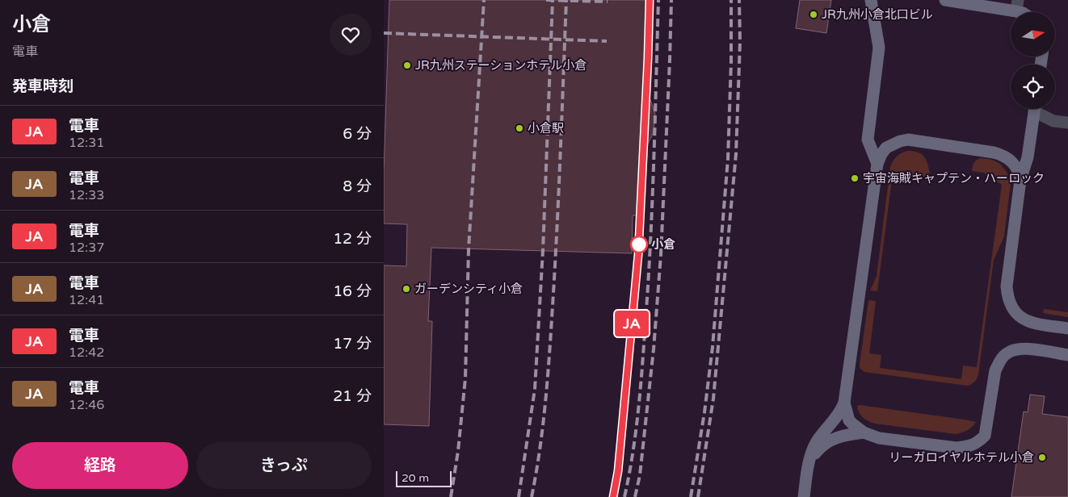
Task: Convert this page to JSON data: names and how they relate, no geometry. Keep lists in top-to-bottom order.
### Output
{
  "places": [
    "JR九州小倉北口ビル",
    "JR九州ステーションホテル小倉",
    "小倉駅",
    "宇宙海賊キャプテン・ハーロック",
    "小倉",
    "ガーデンシティ小倉",
    "リーガロイヤルホテル小倉"
  ],
  "scale_bar": "20 m",
  "north": "right",
  "page": {
    "heading": [
      ["小倉", "電車"],
      "発車時刻"
    ],
    "on_map": "JA",
    "list": [
      {
        "mark": "JA",
        "name": "電車",
        "note": "12:31",
        "value": "6 分"
      },
      {
        "mark": "JA",
        "name": "電車",
        "note": "12:33",
        "value": "8 分"
      },
      {
        "mark": "JA",
        "name": "電車",
        "note": "12:37",
        "value": "12 分"
      },
      {
        "mark": "JA",
        "name": "電車",
        "note": "12:41",
        "value": "16 分"
      },
      {
        "mark": "JA",
        "name": "電車",
        "note": "12:42",
        "value": "17 分"
      },
      {
        "mark": "JA",
        "name": "電車",
        "note": "12:46",
        "value": "21 分"
      }
    ],
    "buttons": ["経路", "きっぷ"],
    "scale": "20 m"
  }
}
